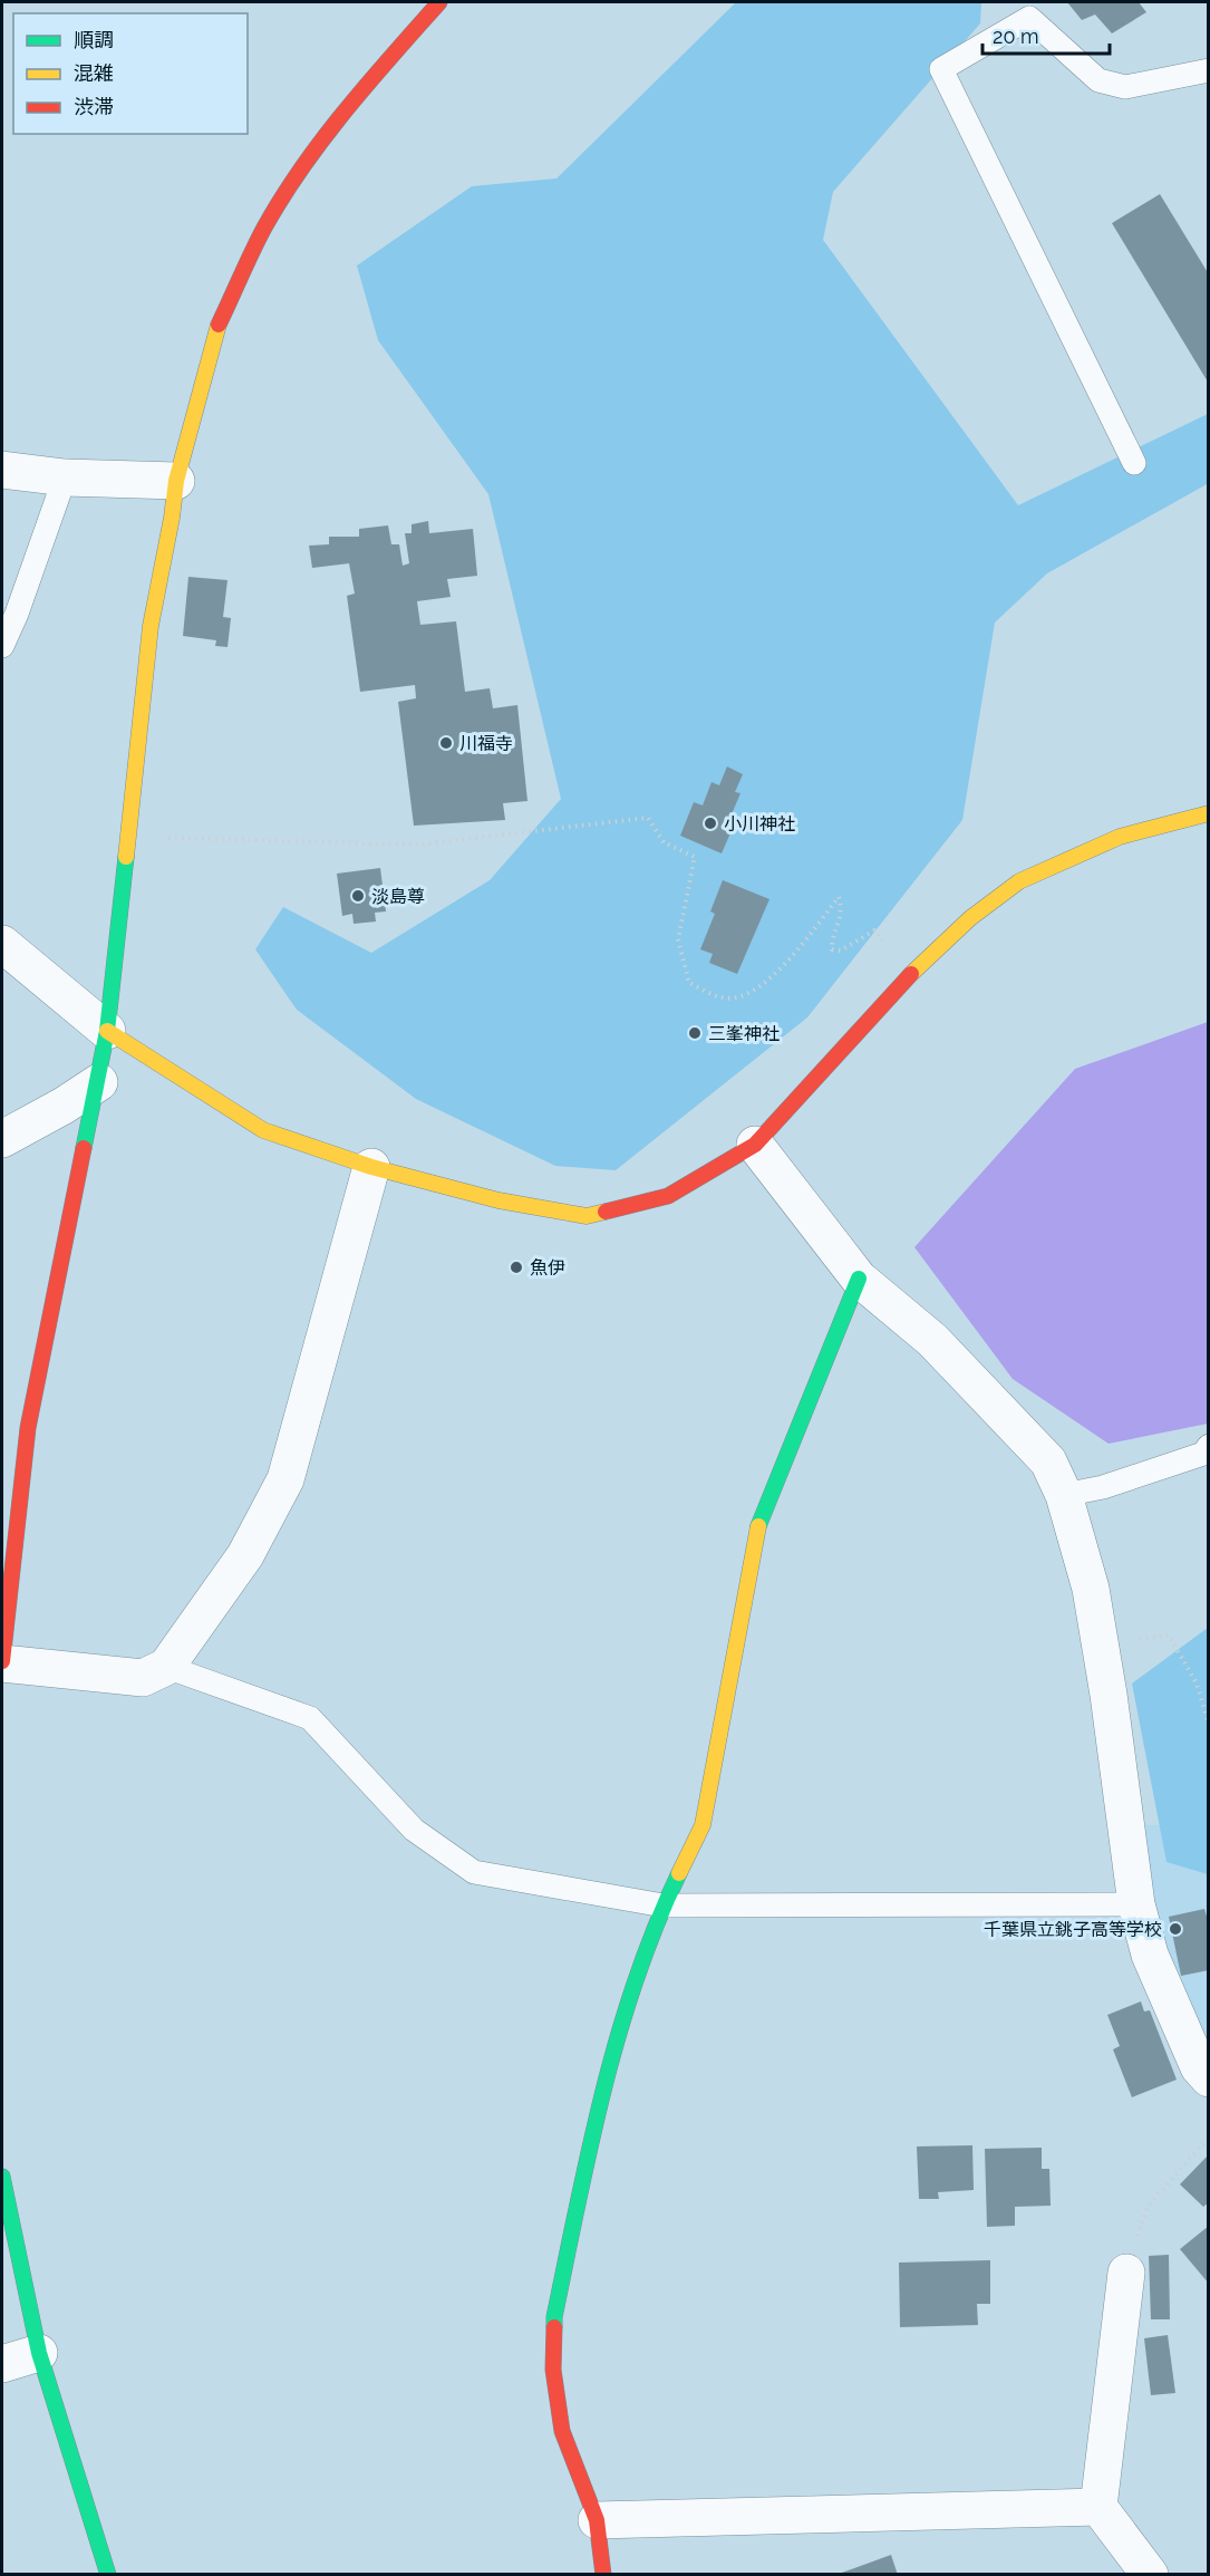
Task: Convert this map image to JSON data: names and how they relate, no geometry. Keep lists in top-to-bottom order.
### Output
{
  "places": [
    "川福寺",
    "小川神社",
    "淡島尊",
    "三峯神社",
    "魚伊",
    "千葉県立銚子高等学校"
  ],
  "legend": ["順調", "混雑", "渋滞"],
  "scale_bar": "20 m"
}
